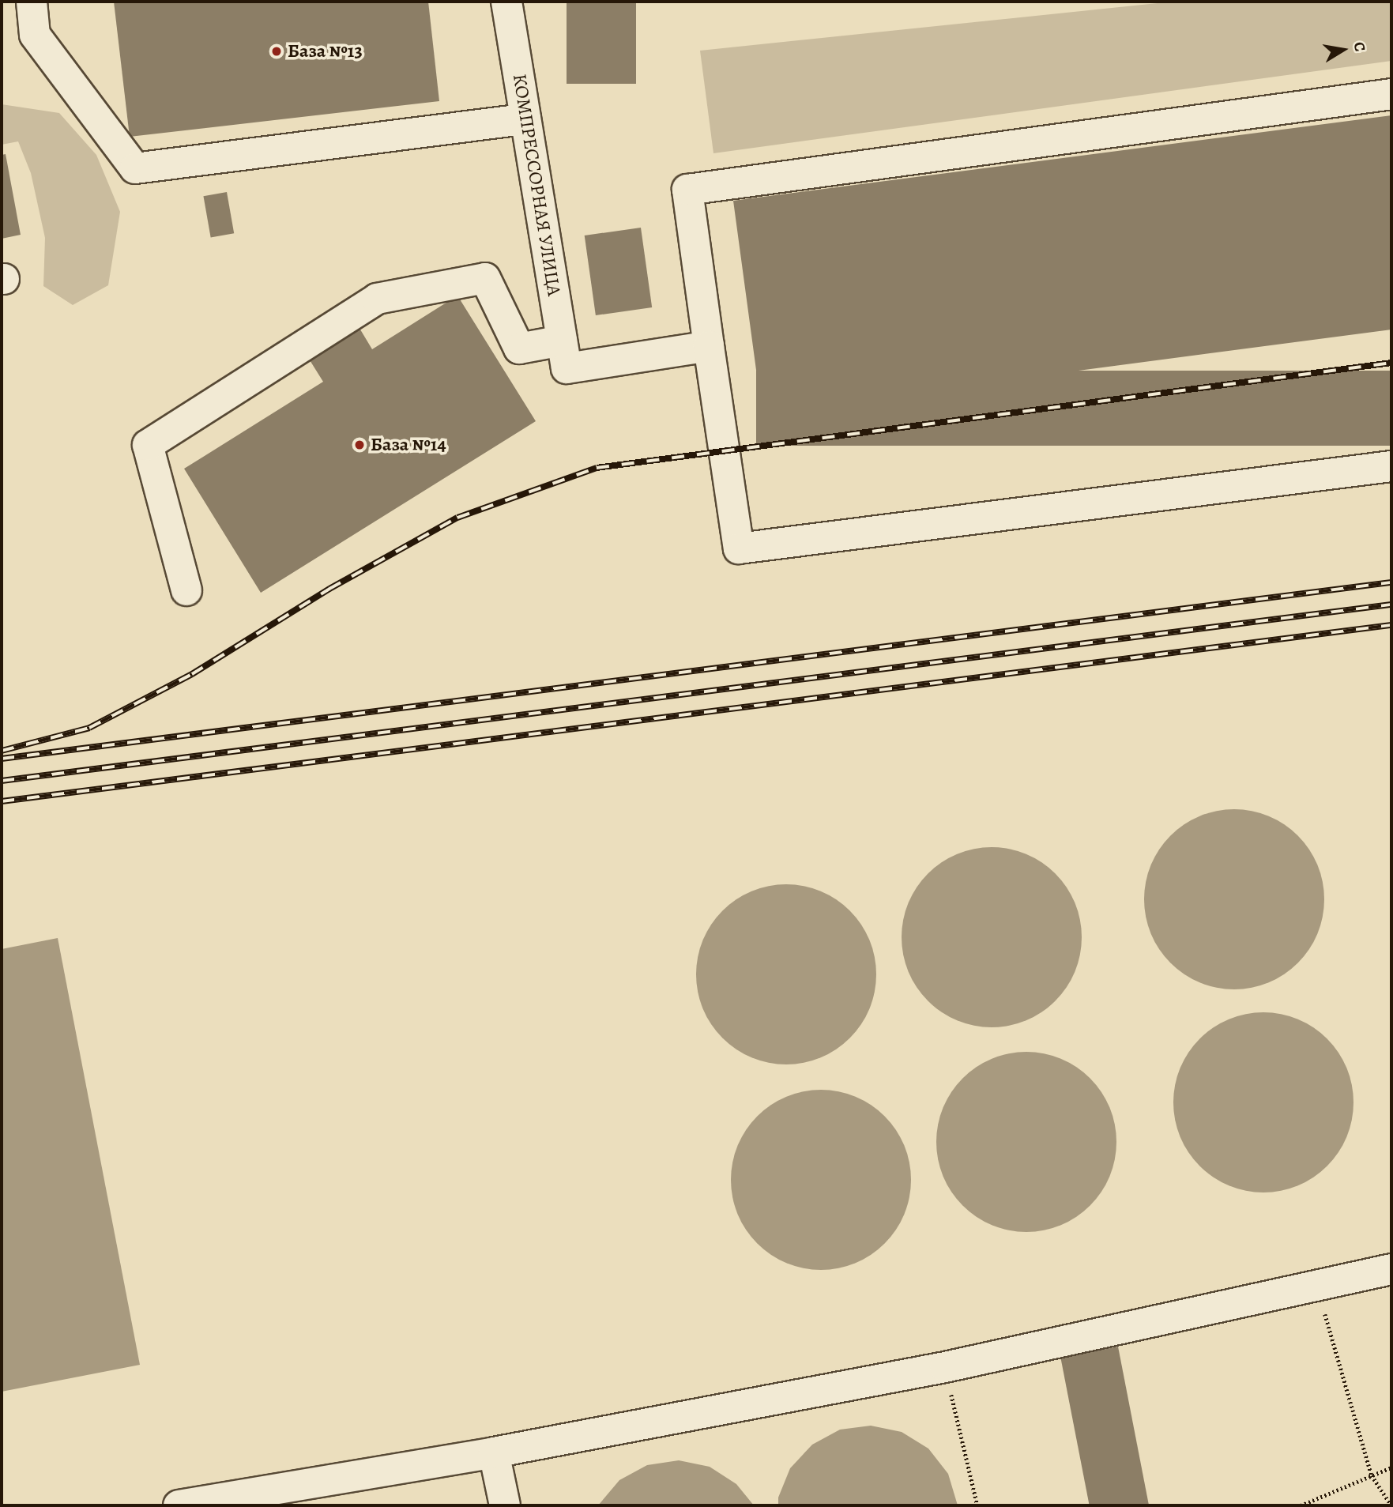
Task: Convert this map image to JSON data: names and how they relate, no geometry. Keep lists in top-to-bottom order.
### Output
{
  "streets": {
    "street": ["КОМПРЕССОРНАЯ УЛИЦА"]
  },
  "places": ["База №13", "База №14"],
  "north": "right"
}
